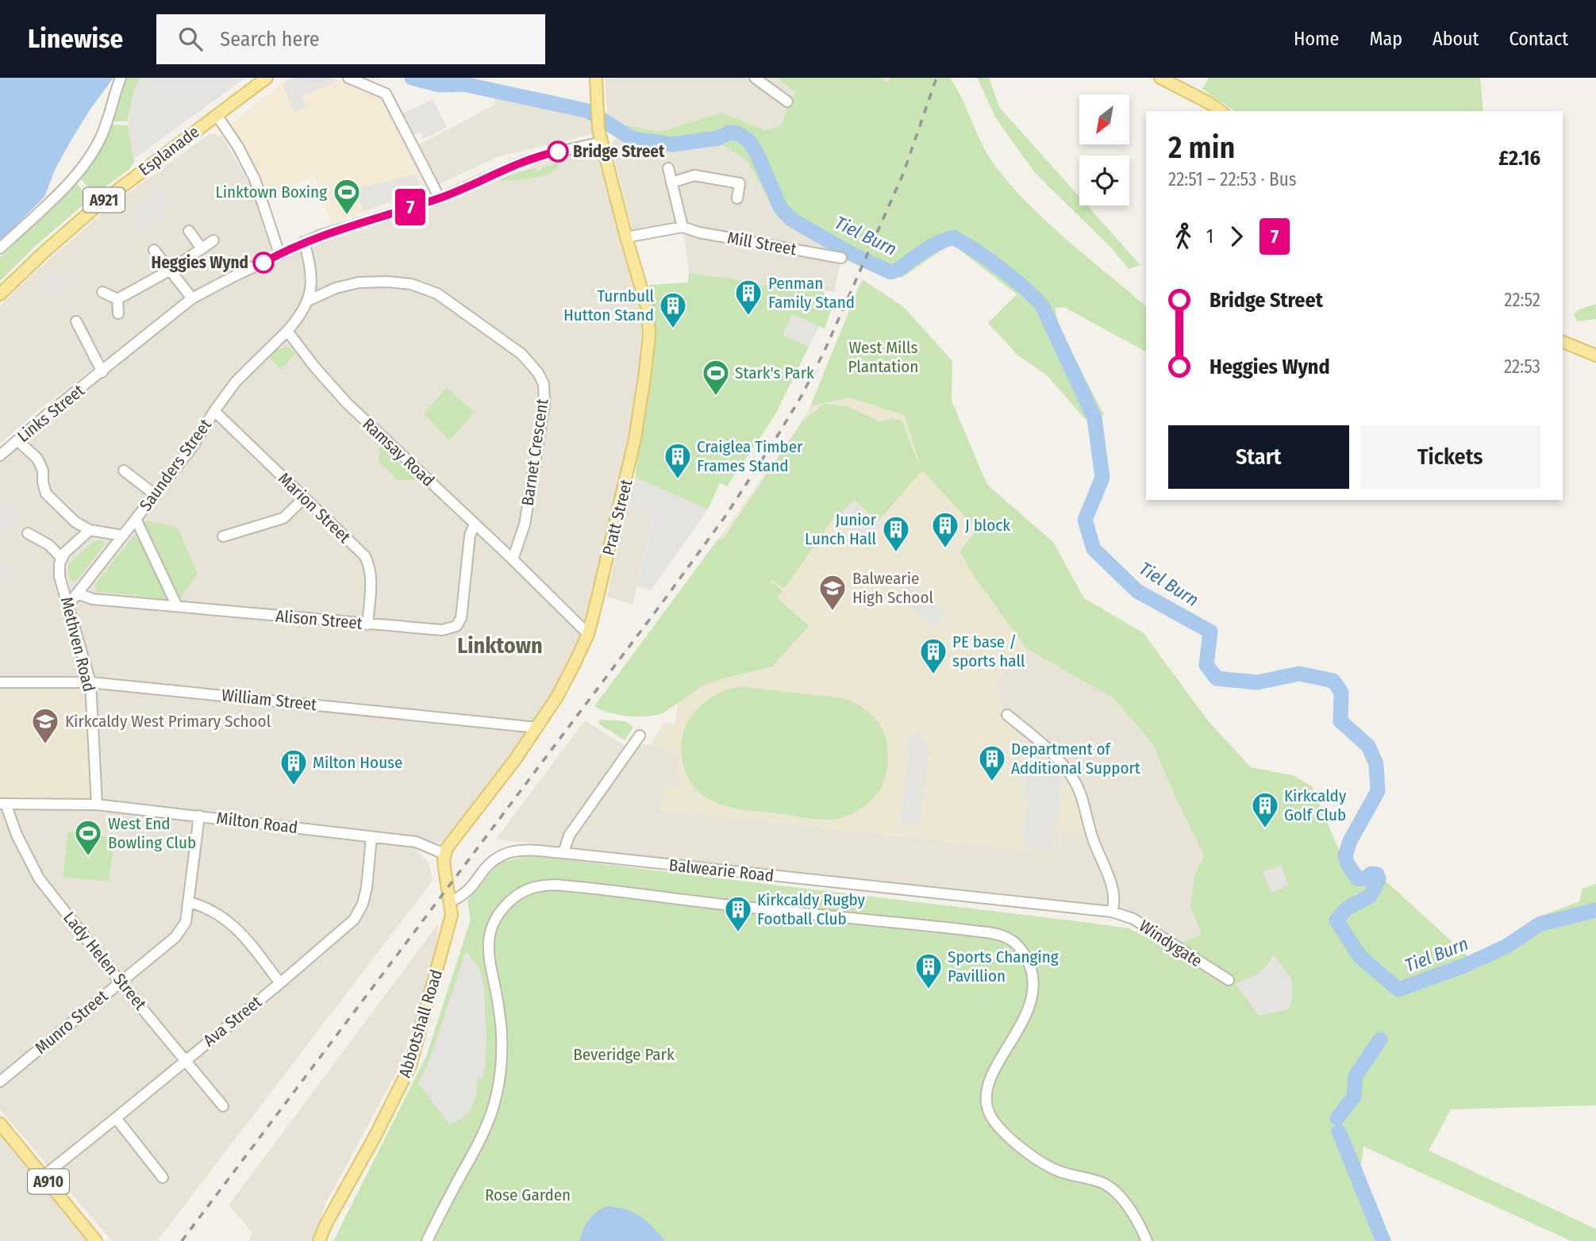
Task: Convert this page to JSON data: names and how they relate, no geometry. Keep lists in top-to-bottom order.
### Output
{
  "streets": {
    "main road": [
      "Esplanade",
      "A921",
      "Pratt Street",
      "Abbotshall Road",
      "A910"
    ],
    "street": [
      "Mill Street",
      "Links Street",
      "Ramsay Road",
      "Barnet Crescent",
      "Saunders Street",
      "Marion Street",
      "Alison Street",
      "Methven Road",
      "William Street",
      "Milton Road",
      "Balwearie Road",
      "Windygate",
      "Lady Helen Street",
      "Ava Street",
      "Munro Street"
    ]
  },
  "crossings": [
    ["Mill Street", "Pratt Street"],
    ["Links Street", "Pratt Street"],
    ["Ramsay Road", "Barnet Crescent"],
    ["Ramsay Road", "Saunders Street"],
    ["Ramsay Road", "Pratt Street"],
    ["Ramsay Road", "Alison Street"],
    ["Saunders Street", "Marion Street"],
    ["Saunders Street", "Alison Street"],
    ["Saunders Street", "Methven Road"],
    ["Marion Street", "Alison Street"],
    ["Pratt Street", "William Street"],
    ["Pratt Street", "Milton Road"],
    ["Pratt Street", "Abbotshall Road"],
    ["Methven Road", "William Street"],
    ["Methven Road", "Milton Road"],
    ["Milton Road", "Lady Helen Street"],
    ["Milton Road", "Ava Street"],
    ["Milton Road", "Munro Street"],
    ["Milton Road", "Abbotshall Road"],
    ["Balwearie Road", "Windygate"],
    ["Balwearie Road", "Abbotshall Road"],
    ["Lady Helen Street", "Ava Street"],
    ["Lady Helen Street", "Munro Street"],
    ["Ava Street", "A910"]
  ],
  "districts": ["Linktown"],
  "water": ["Tiel Burn"],
  "parks": ["West Mills Plantation", "Beveridge Park", "Rose Garden"],
  "places": {
    "other": ["Bridge Street", "Heggies Wynd"],
    "sports": ["Linktown Boxing", "Stark's Park", "West End Bowling Club"],
    "building": [
      "Penman Family Stand",
      "Turnbull Hutton Stand",
      "Craiglea Timber Frames Stand",
      "J block",
      "Junior Lunch Hall",
      "PE base / sports hall",
      "Department of Additional Support",
      "Milton House",
      "Kirkcaldy Golf Club",
      "Kirkcaldy Rugby Football Club",
      "Sports Changing Pavillion"
    ],
    "school or university": ["Balwearie High School", "Kirkcaldy West Primary School"]
  },
  "lines": ["bus line 7"],
  "north": "bottom left",
  "page": {
    "header": "Linewise",
    "search": "Search here",
    "nav": [
      "Home",
      "Map",
      "About",
      "Contact"
    ],
    "on_map": "7",
    "heading": ["2 min", "22:51 – 22:53 · Bus", "£2.16"],
    "legs": ["1", "7"],
    "list": [
      {
        "name": "Bridge Street",
        "value": "22:52"
      },
      {
        "name": "Heggies Wynd",
        "value": "22:53"
      }
    ],
    "buttons": ["Start", "Tickets"]
  }
}
